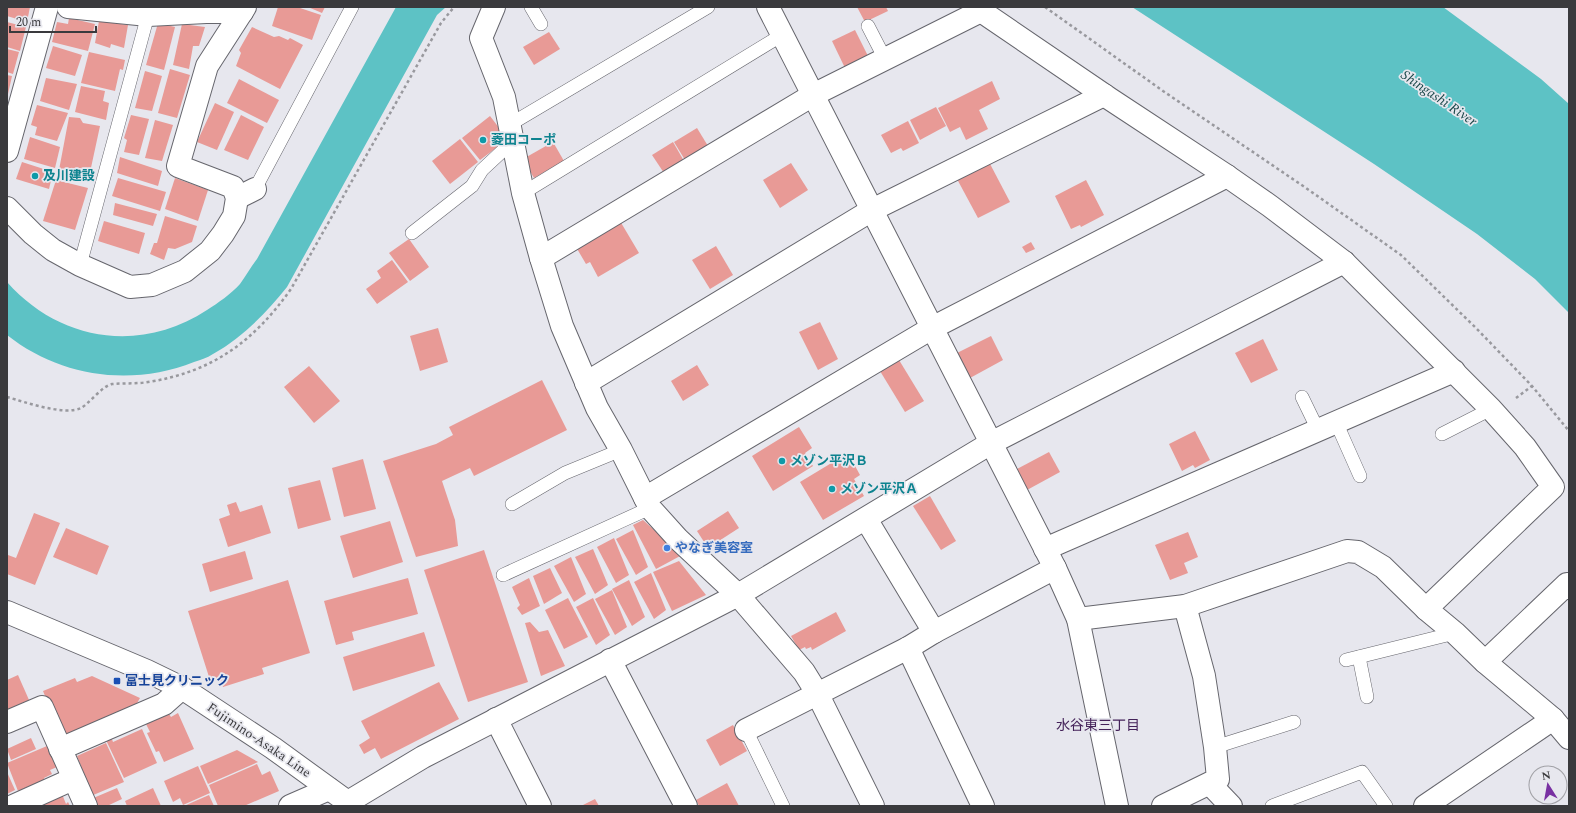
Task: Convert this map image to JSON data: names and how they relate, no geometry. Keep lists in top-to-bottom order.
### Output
{
  "streets": {
    "street": ["Fujimino-Asaka Line"]
  },
  "districts": ["水谷東三丁目"],
  "water": ["Shingashi River"],
  "places": {
    "other": [
      "菱田コーポ",
      "及川建設",
      "メゾン平沢Ｂ",
      "メゾン平沢Ａ",
      "やなぎ美容室"
    ],
    "transit": ["富士見クリニック"]
  },
  "scale_bar": "20 m",
  "north": "top"
}
